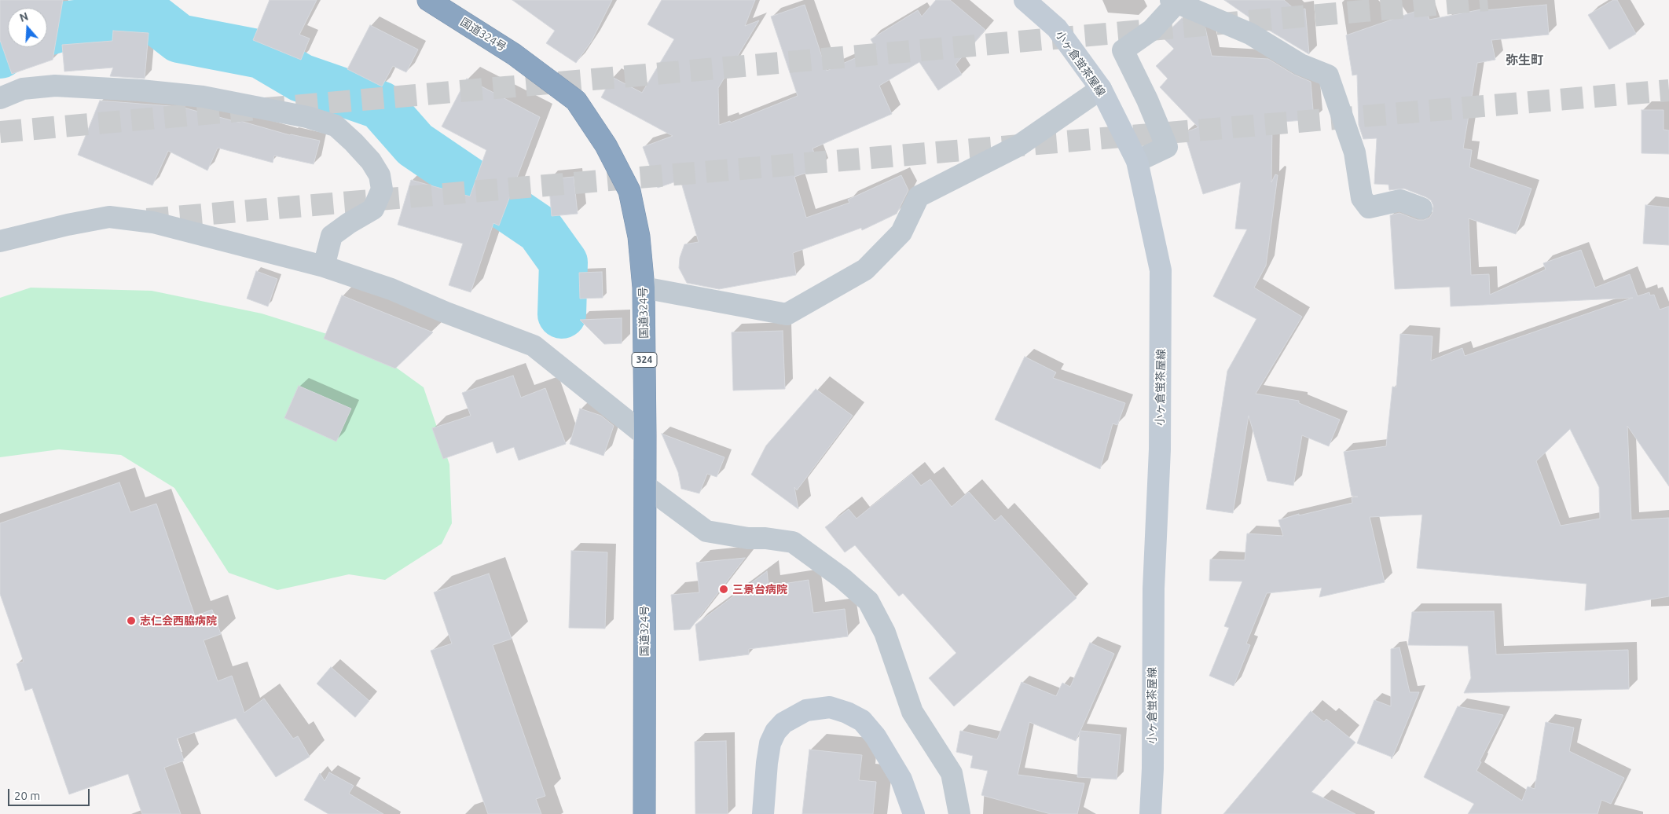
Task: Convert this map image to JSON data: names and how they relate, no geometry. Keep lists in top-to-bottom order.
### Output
{
  "streets": {
    "highway": ["国道324号", "324"],
    "street": ["小ヶ倉蛍茶屋線"]
  },
  "districts": ["弥生町"],
  "places": ["三景台病院", "志仁会西脇病院"],
  "scale_bar": "20 m",
  "north": "top"
}
